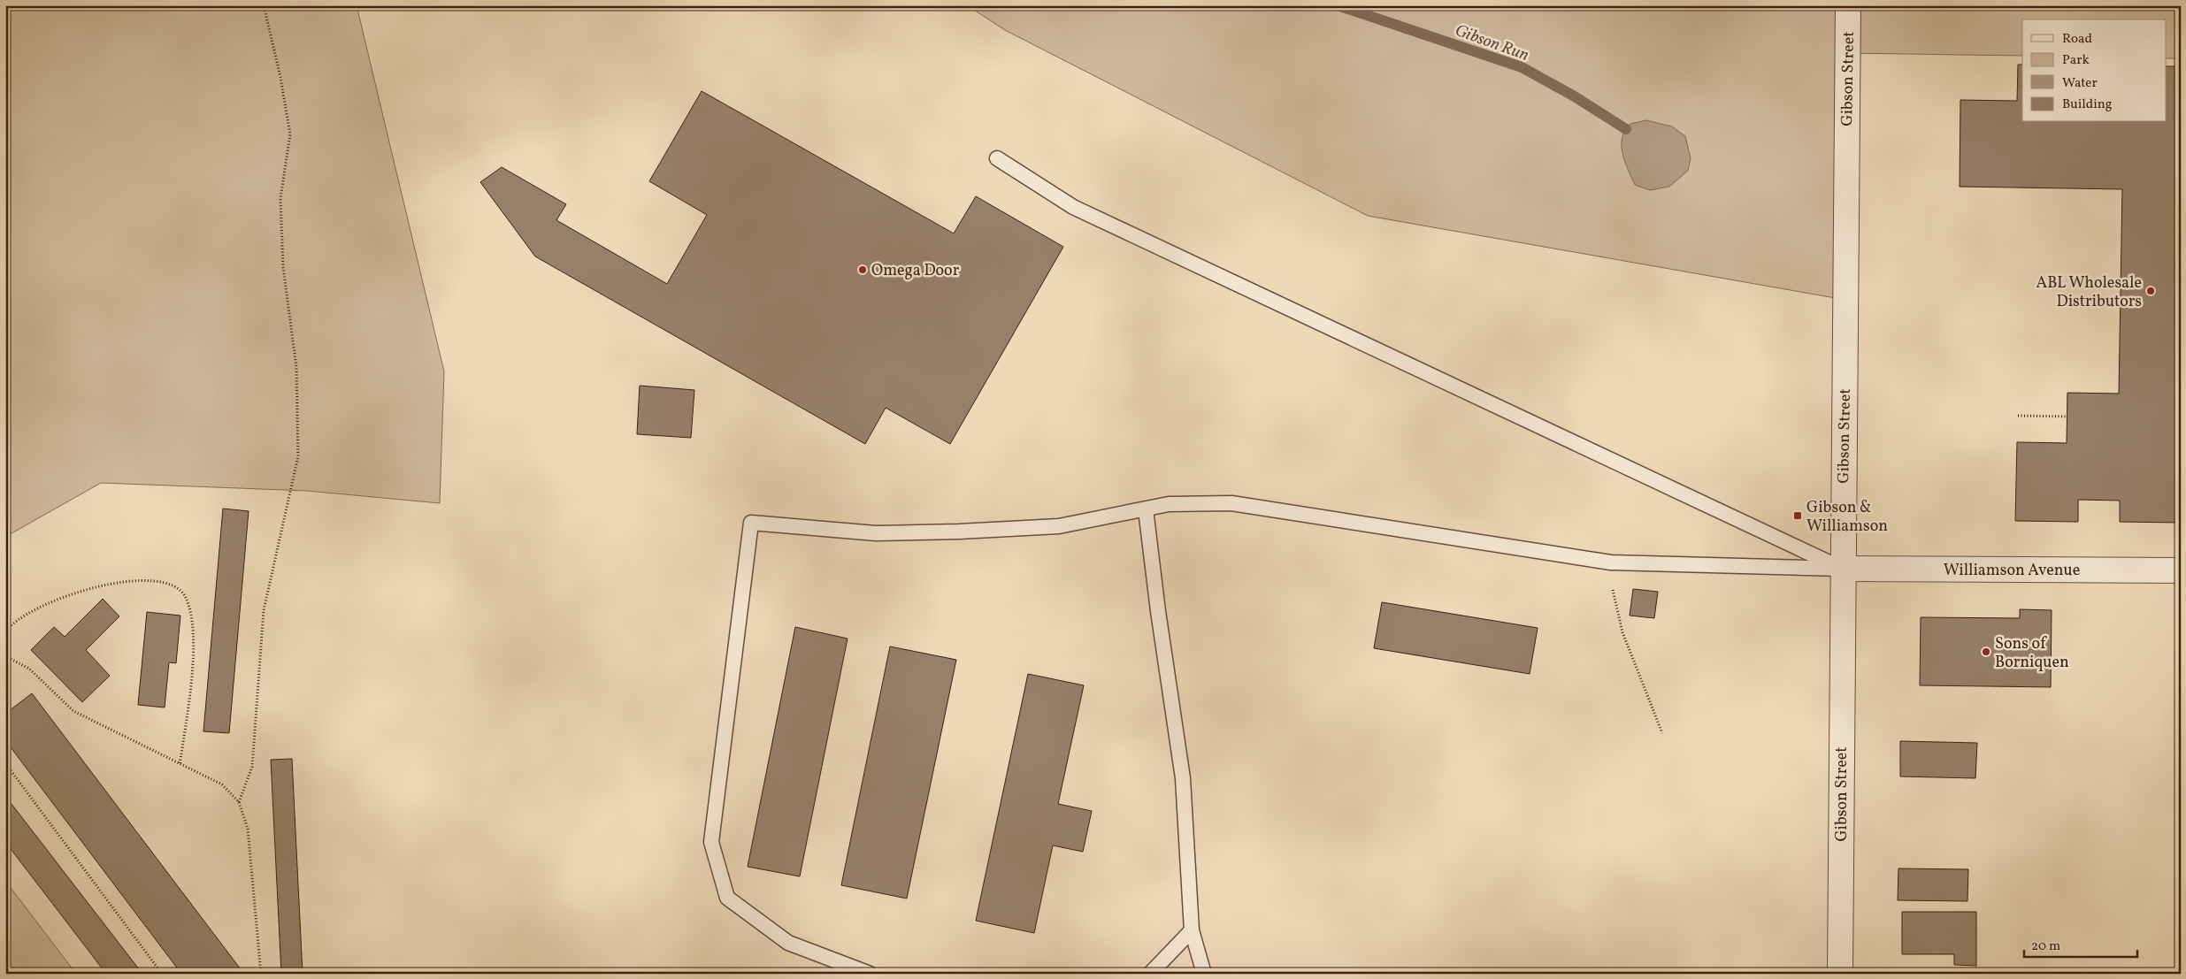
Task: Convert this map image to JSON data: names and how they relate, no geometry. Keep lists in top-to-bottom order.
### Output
{
  "streets": {
    "street": ["Gibson Street", "Williamson Avenue"]
  },
  "crossings": [
    ["Gibson Street", "Williamson Avenue"]
  ],
  "water": ["Gibson Run"],
  "places": {
    "other": ["Omega Door", "ABL Wholesale Distributors", "Sons of Borniquen"],
    "transit": ["Gibson & Williamson"]
  },
  "legend": [
    "Road",
    "Park",
    "Water",
    "Building"
  ],
  "scale_bar": "20 m"
}
